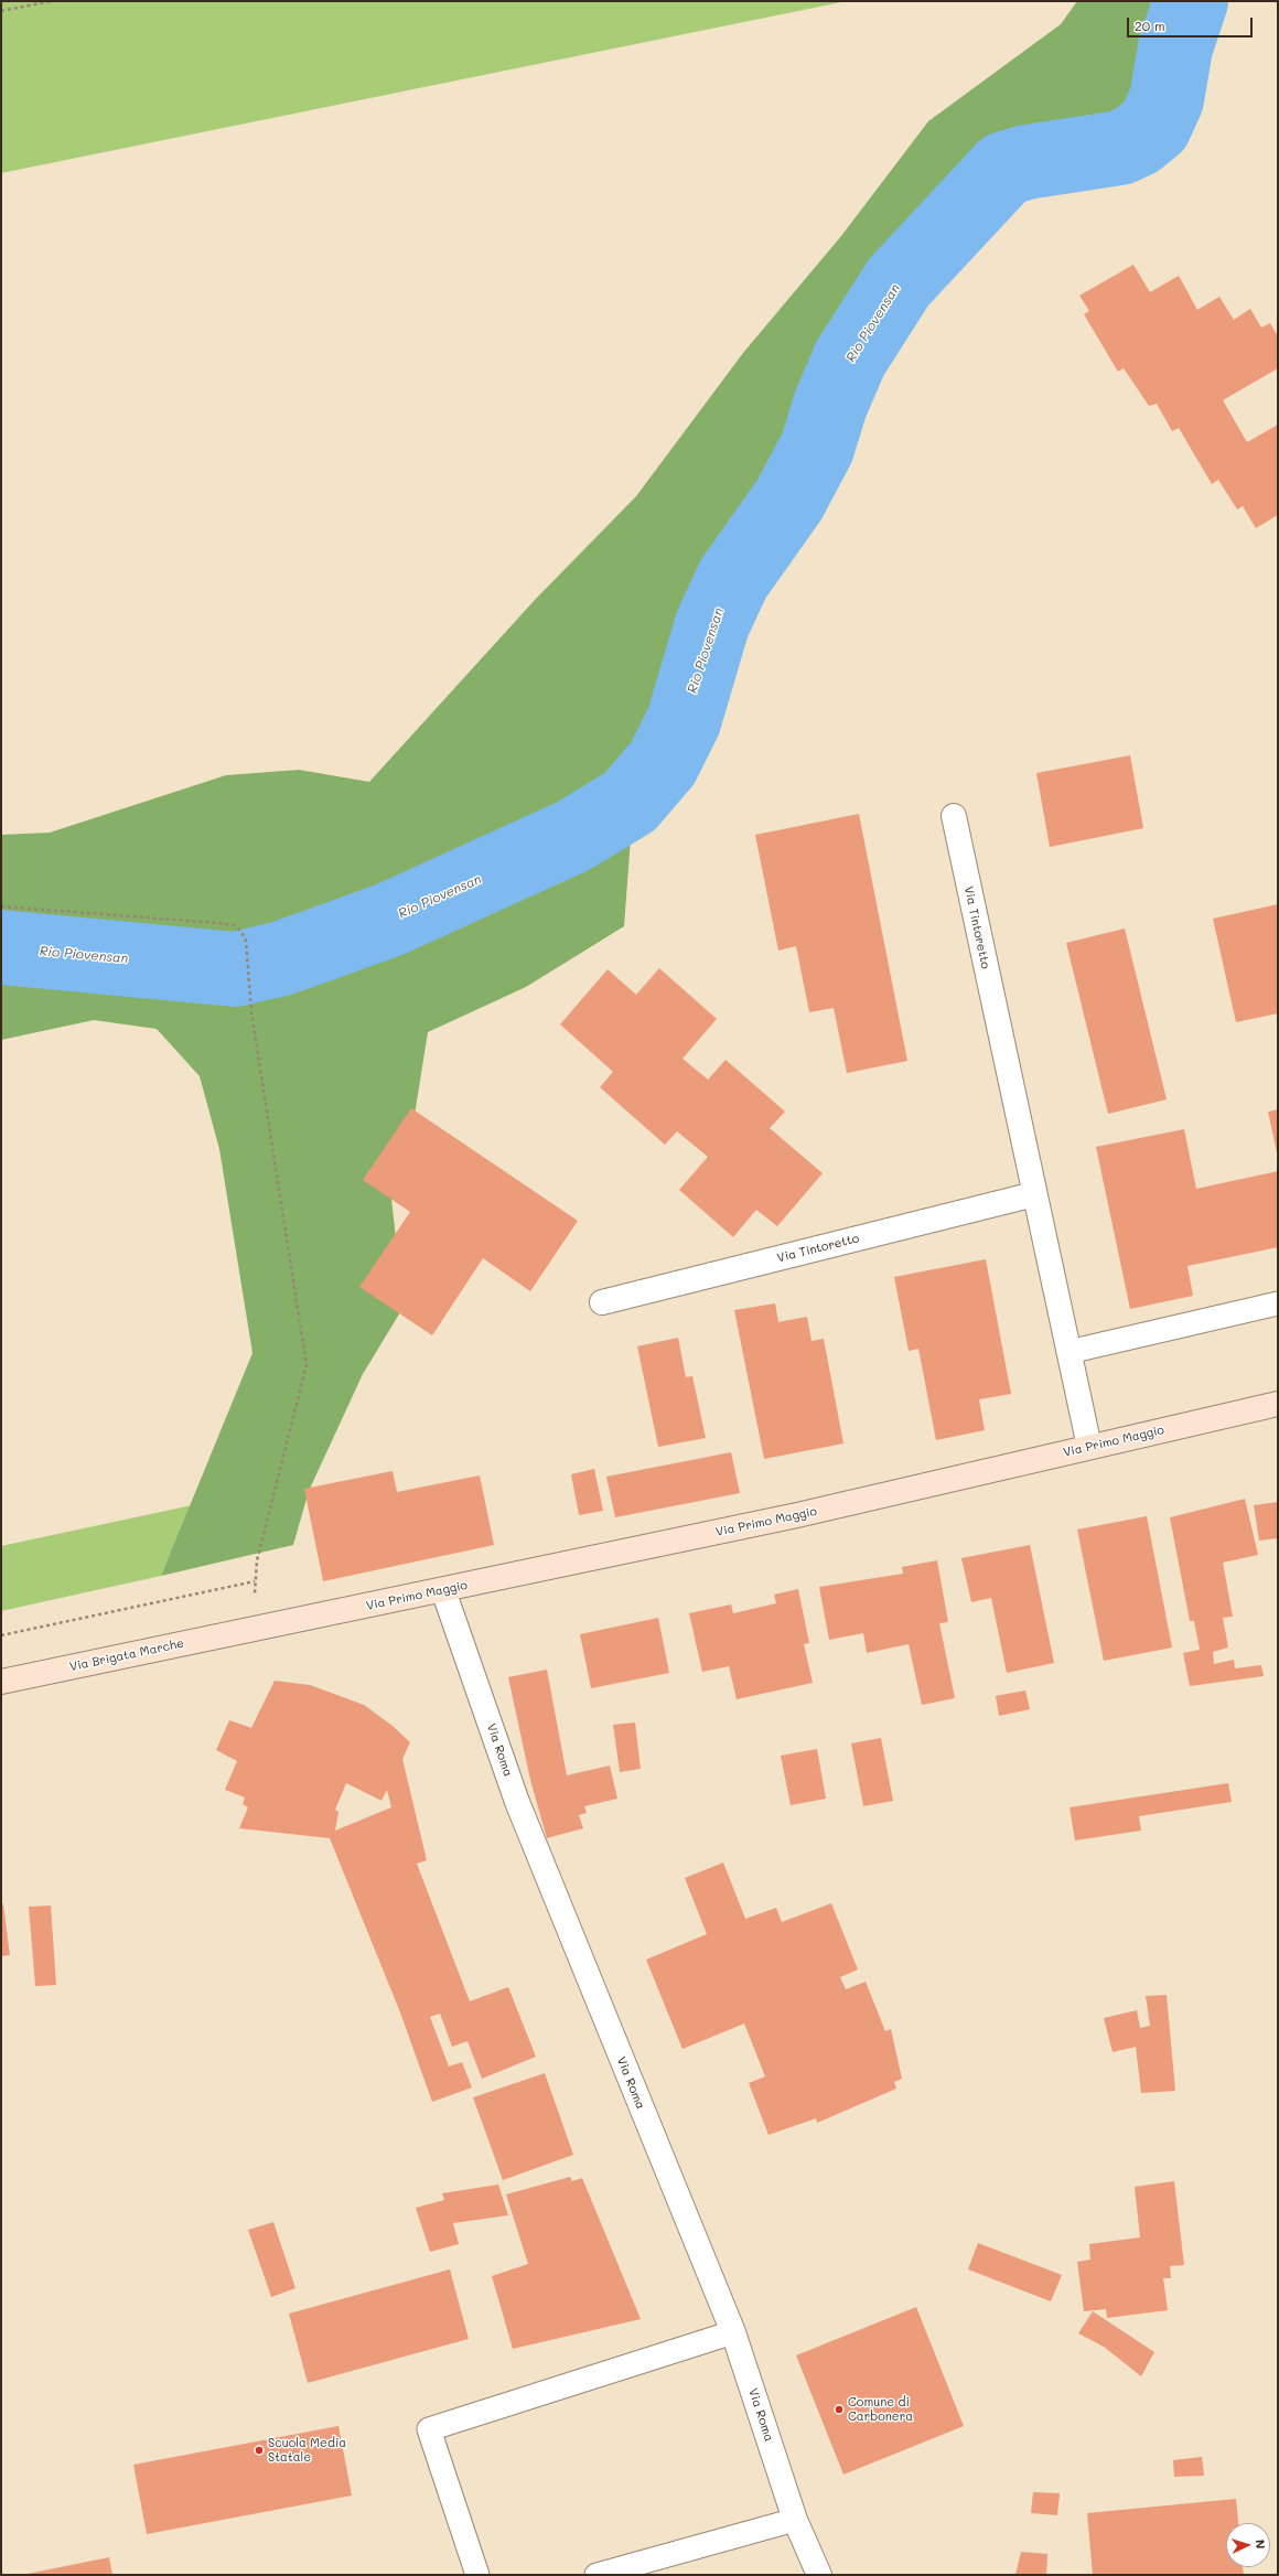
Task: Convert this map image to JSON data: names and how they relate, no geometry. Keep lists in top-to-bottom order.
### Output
{
  "streets": {
    "street": [
      "Via Tintoretto",
      "Via Primo Maggio",
      "Via Brigata Marche",
      "Via Roma"
    ]
  },
  "crossings": [
    ["Via Tintoretto", "Via Primo Maggio"],
    ["Via Primo Maggio", "Via Brigata Marche"],
    ["Via Primo Maggio", "Via Roma"]
  ],
  "water": ["Rio Piovensan"],
  "places": ["Comune di Carbonera", "Scuola Media Statale"],
  "scale_bar": "20 m",
  "north": "right"
}
